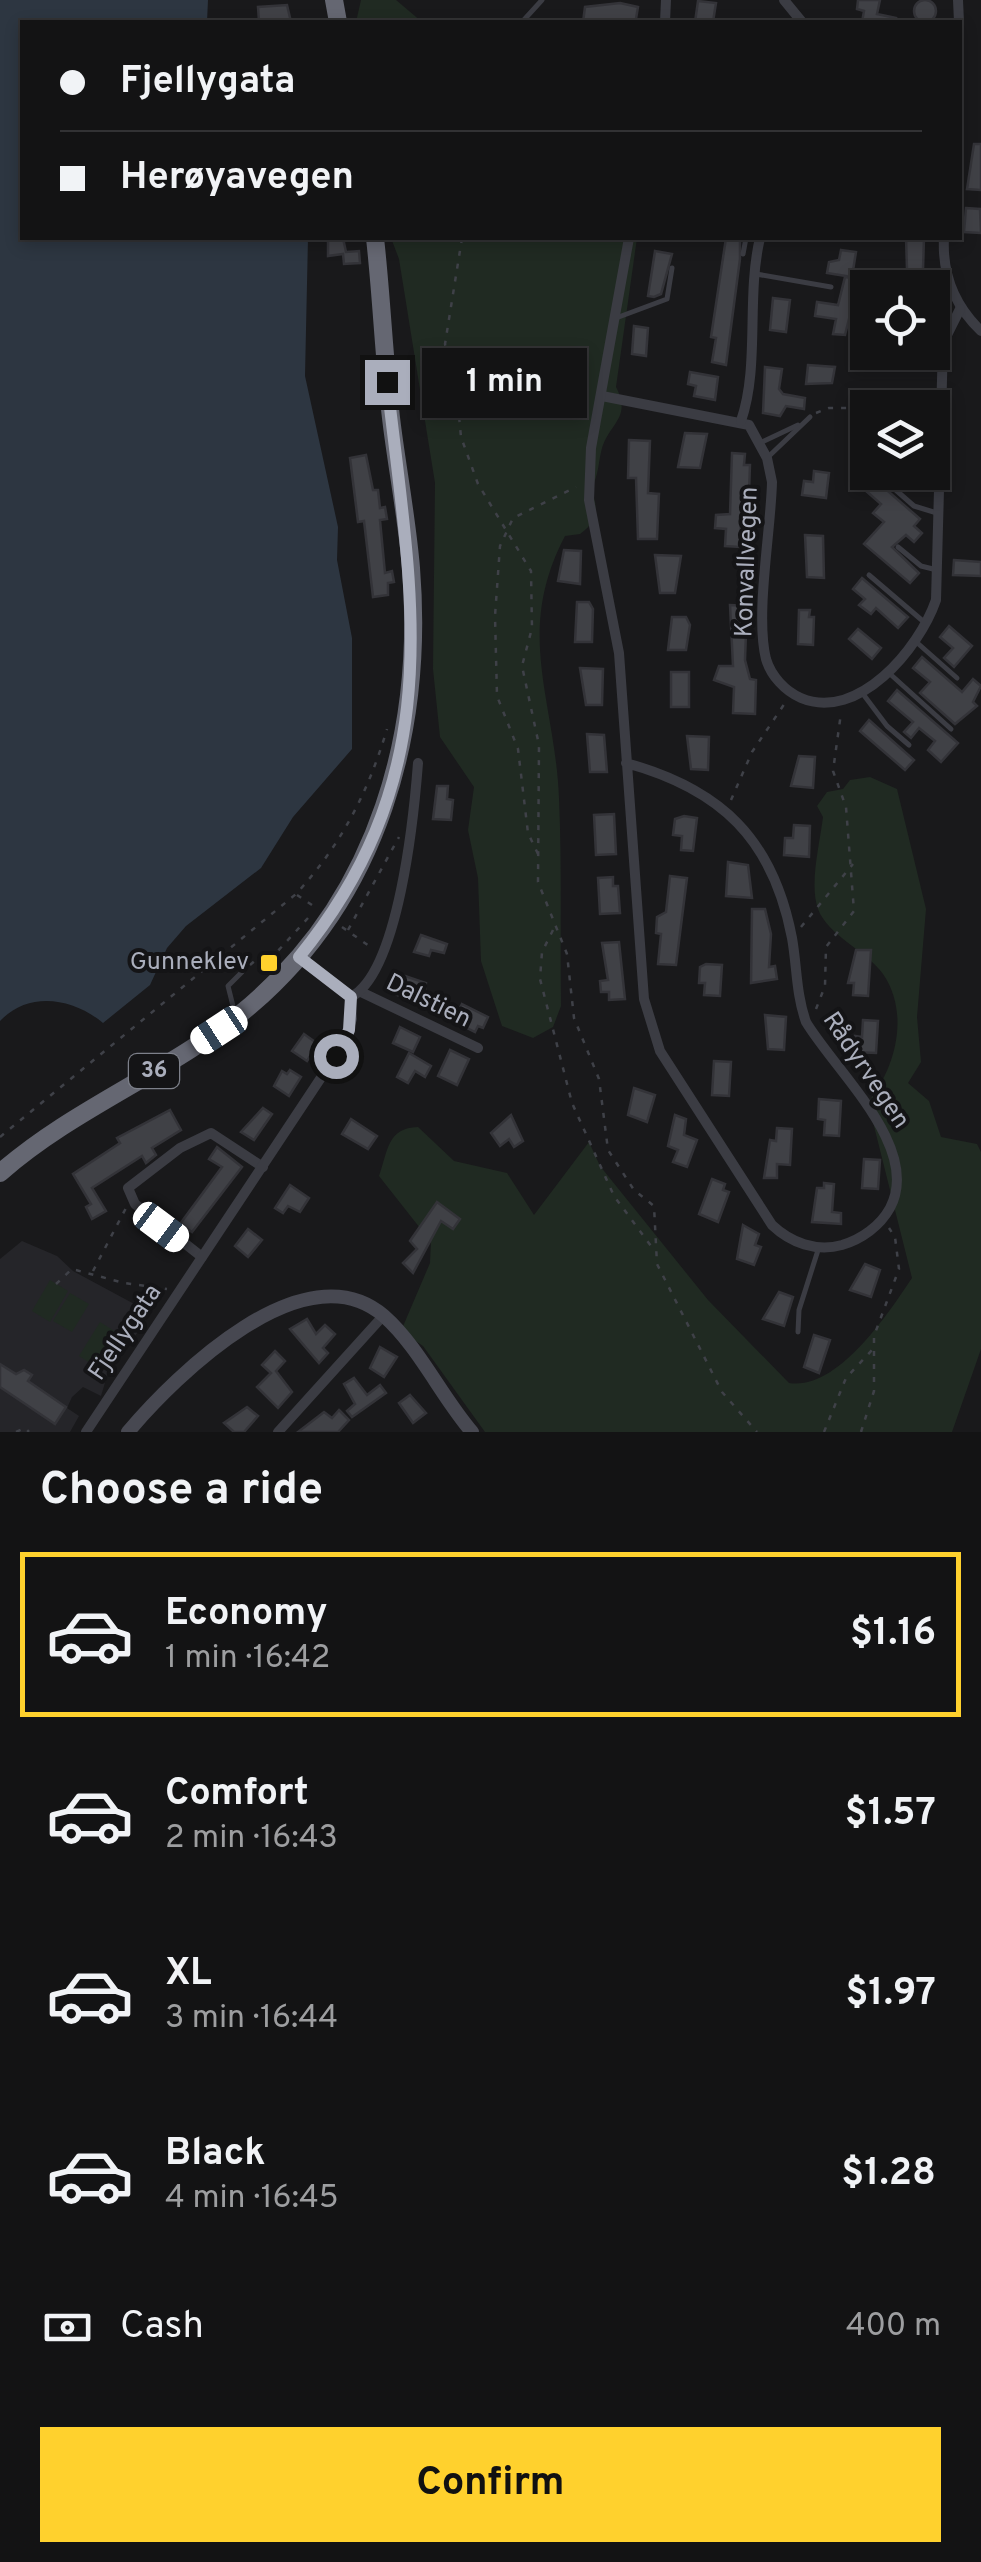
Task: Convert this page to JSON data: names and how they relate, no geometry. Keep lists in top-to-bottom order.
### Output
{
  "streets": {
    "highway": ["36"],
    "street": [
      "Konvallvegen",
      "Dalstien",
      "Rådyrvegen",
      "Fjellygata"
    ]
  },
  "crossings": [
    ["Dalstien", "Fjellygata"]
  ],
  "places": {
    "transit": ["Gunneklev"]
  },
  "page": {
    "banner": ["Fjellygata", "Herøyavegen"],
    "bubble": "1 min",
    "heading": "Choose a ride",
    "list": [
      {
        "name": "Economy",
        "note": "1 min · 16:42",
        "value": "$1.16"
      },
      {
        "name": "Comfort",
        "note": "2 min · 16:43",
        "value": "$1.57"
      },
      {
        "name": "XL",
        "note": "3 min · 16:44",
        "value": "$1.97"
      },
      {
        "name": "Black",
        "note": "4 min · 16:45",
        "value": "$1.28"
      }
    ],
    "pay": ["Cash", "400 m"],
    "buttons": "Confirm"
  }
}
